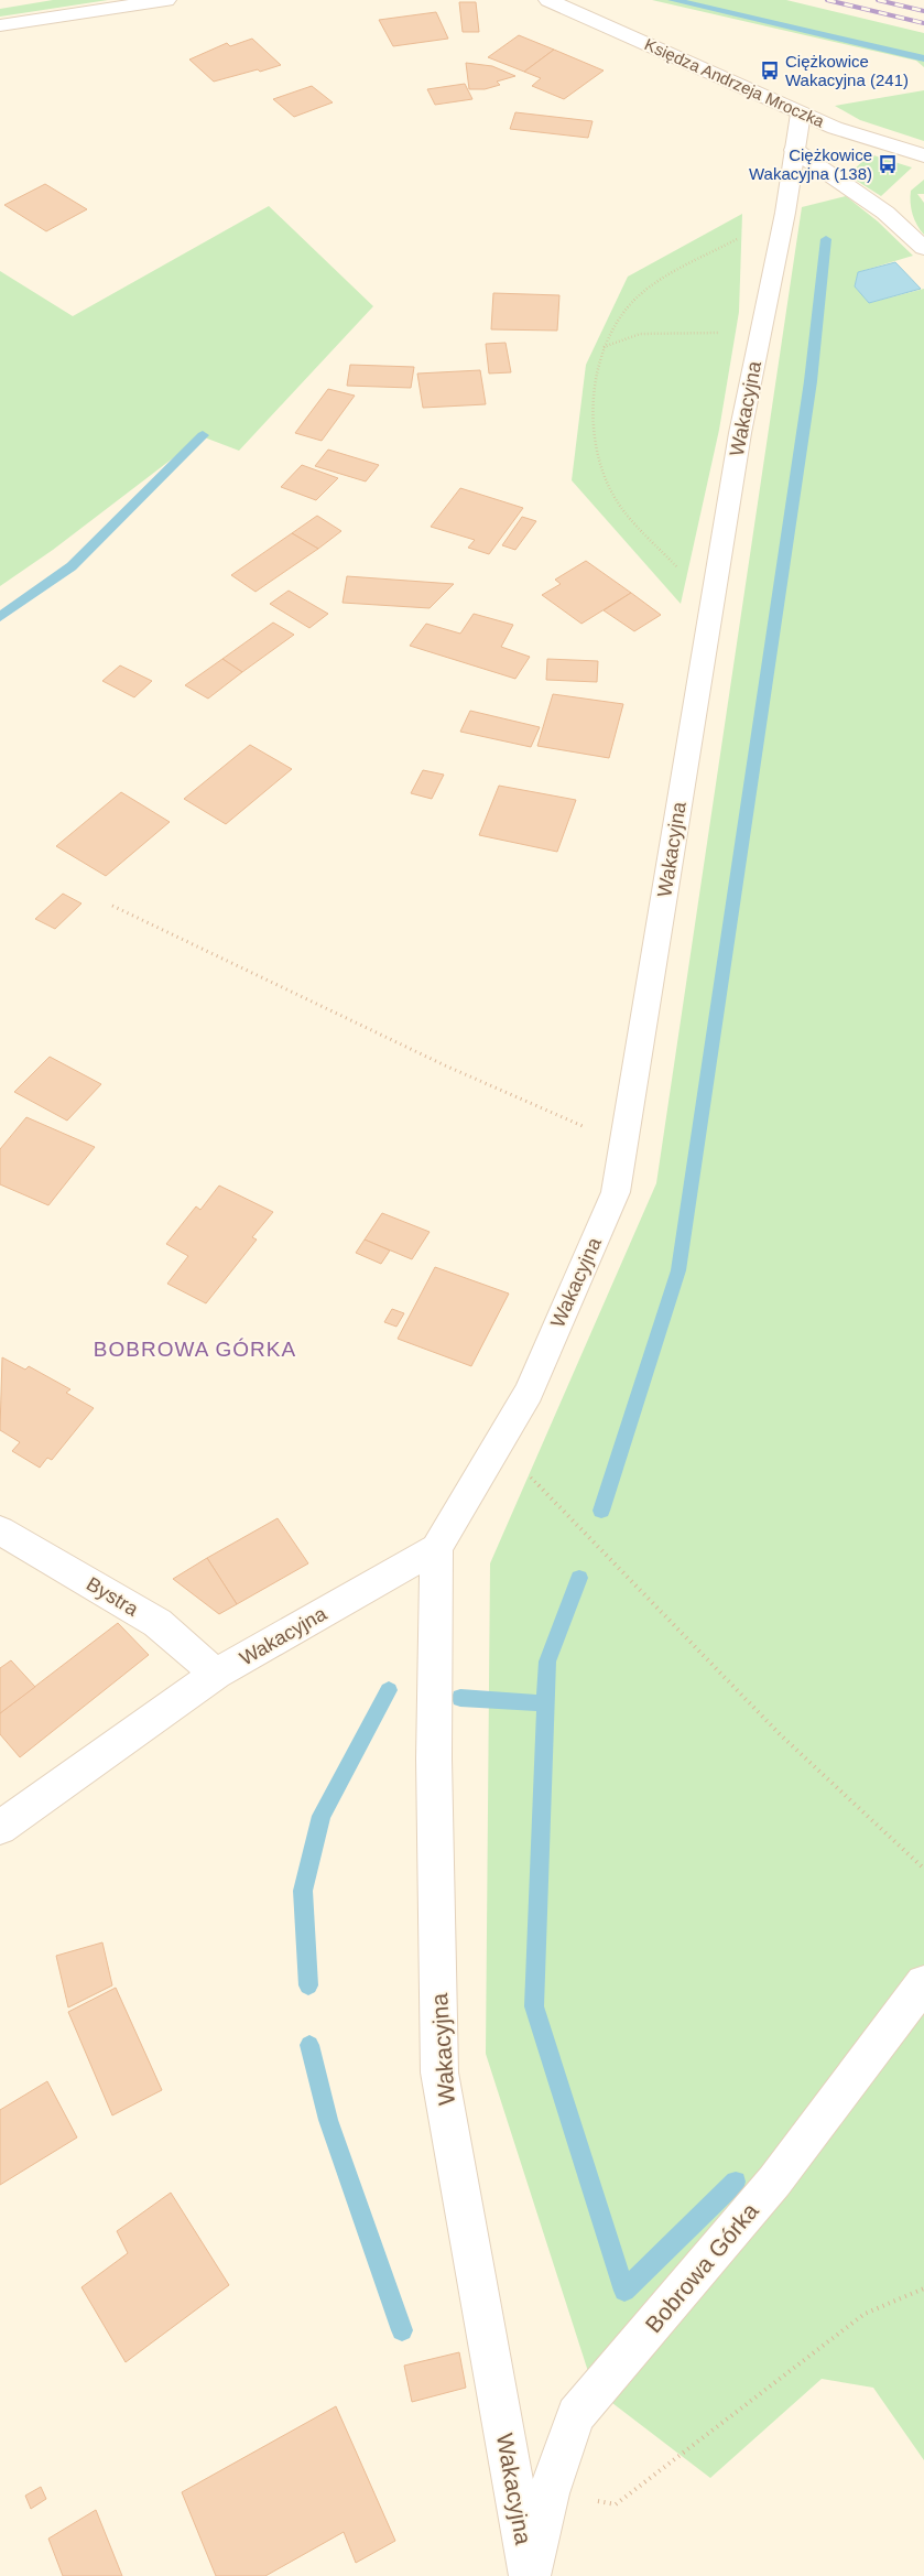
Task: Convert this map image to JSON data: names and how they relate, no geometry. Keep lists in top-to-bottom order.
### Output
{
  "streets": {
    "street": [
      "Księdza Andrzeja Mroczka",
      "Wakacyjna",
      "Bystra",
      "Bobrowa Górka"
    ]
  },
  "crossings": [
    ["Księdza Andrzeja Mroczka", "Wakacyjna"],
    ["Wakacyjna", "Bystra"],
    ["Wakacyjna", "Bobrowa Górka"]
  ],
  "districts": ["BOBROWA GÓRKA"],
  "places": {
    "bus stop": ["Ciężkowice Wakacyjna (241)", "Ciężkowice Wakacyjna (138)"]
  }
}
